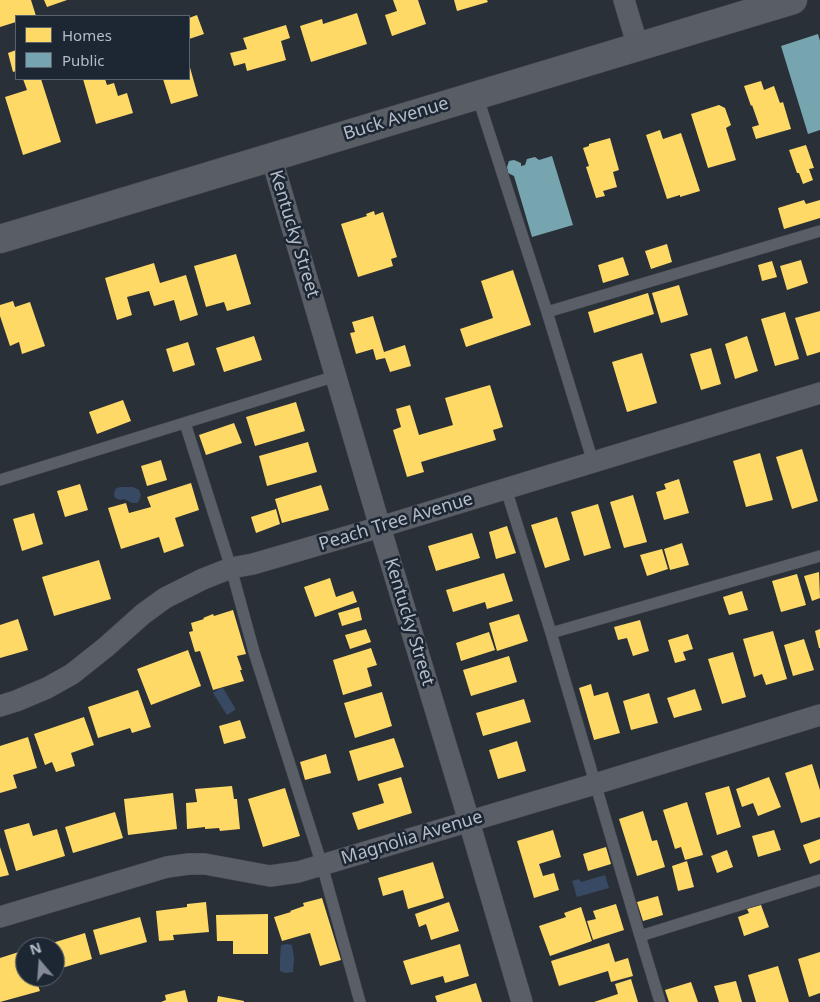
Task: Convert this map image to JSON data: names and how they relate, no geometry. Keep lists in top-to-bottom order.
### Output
{
  "streets": {
    "street": [
      "Buck Avenue",
      "Kentucky Street",
      "Peach Tree Avenue",
      "Magnolia Avenue"
    ]
  },
  "crossings": [
    ["Buck Avenue", "Kentucky Street"],
    ["Kentucky Street", "Peach Tree Avenue"],
    ["Kentucky Street", "Magnolia Avenue"]
  ],
  "legend": ["Homes", "Public"],
  "north": "top"
}
